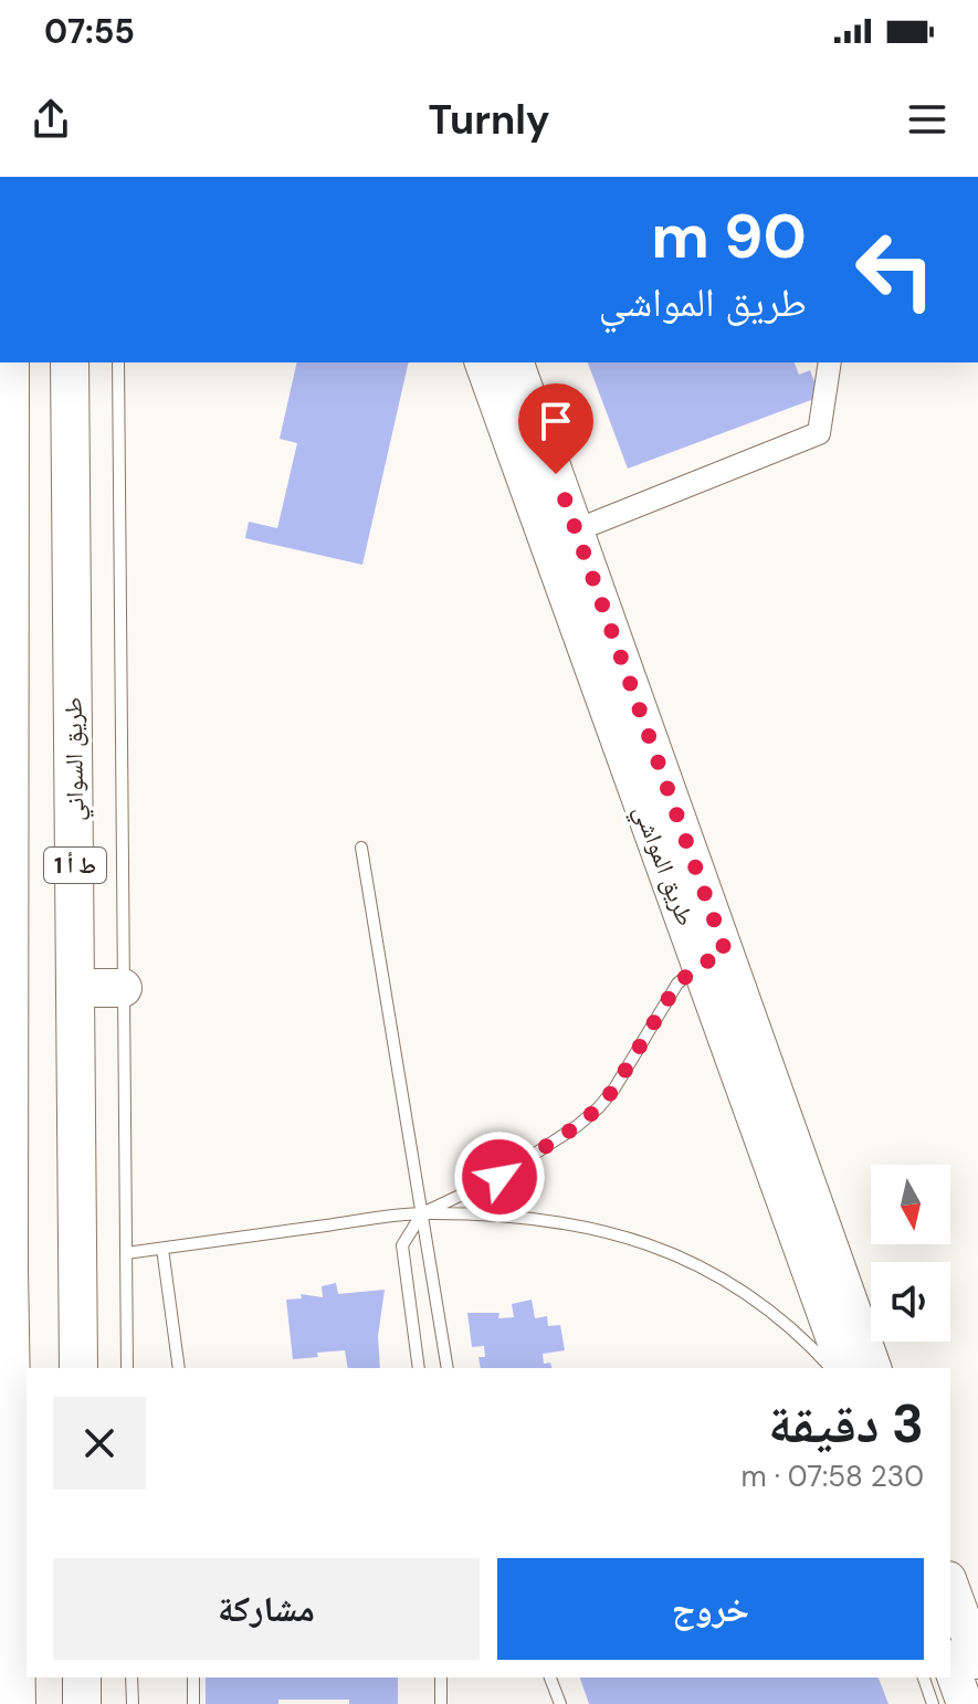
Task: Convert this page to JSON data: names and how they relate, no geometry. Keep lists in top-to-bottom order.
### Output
{
  "streets": {
    "highway": ["طريق السواني", "ط أ 1"],
    "main road": ["طريق المواشي"]
  },
  "north": "bottom",
  "page": {
    "status": "07:55",
    "header": "Turnly",
    "turn": ["90 m", "طريق المواشي"],
    "heading": ["3 دقيقة", "230 m · 07:58"],
    "buttons": ["خروج", "مشاركة"]
  }
}
